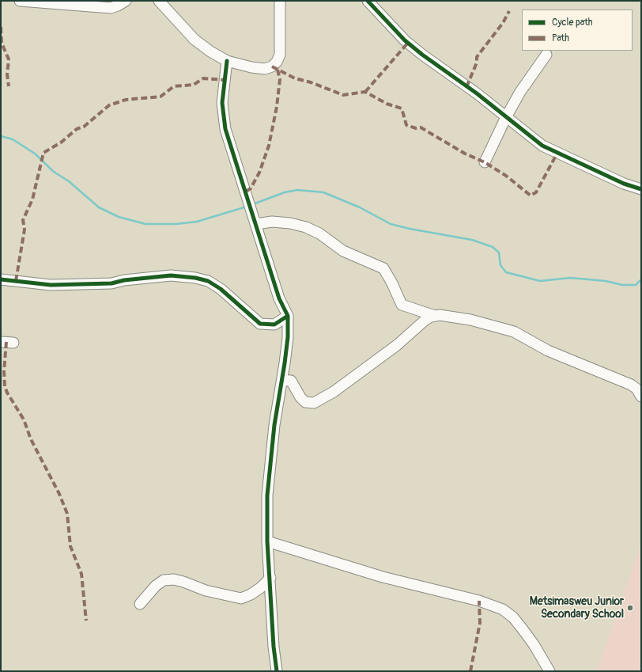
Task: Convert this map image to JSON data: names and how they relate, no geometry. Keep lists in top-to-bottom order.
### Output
{
  "places": ["Metsimasweu Junior Secondary School"],
  "legend": ["Cycle path", "Path"]
}
